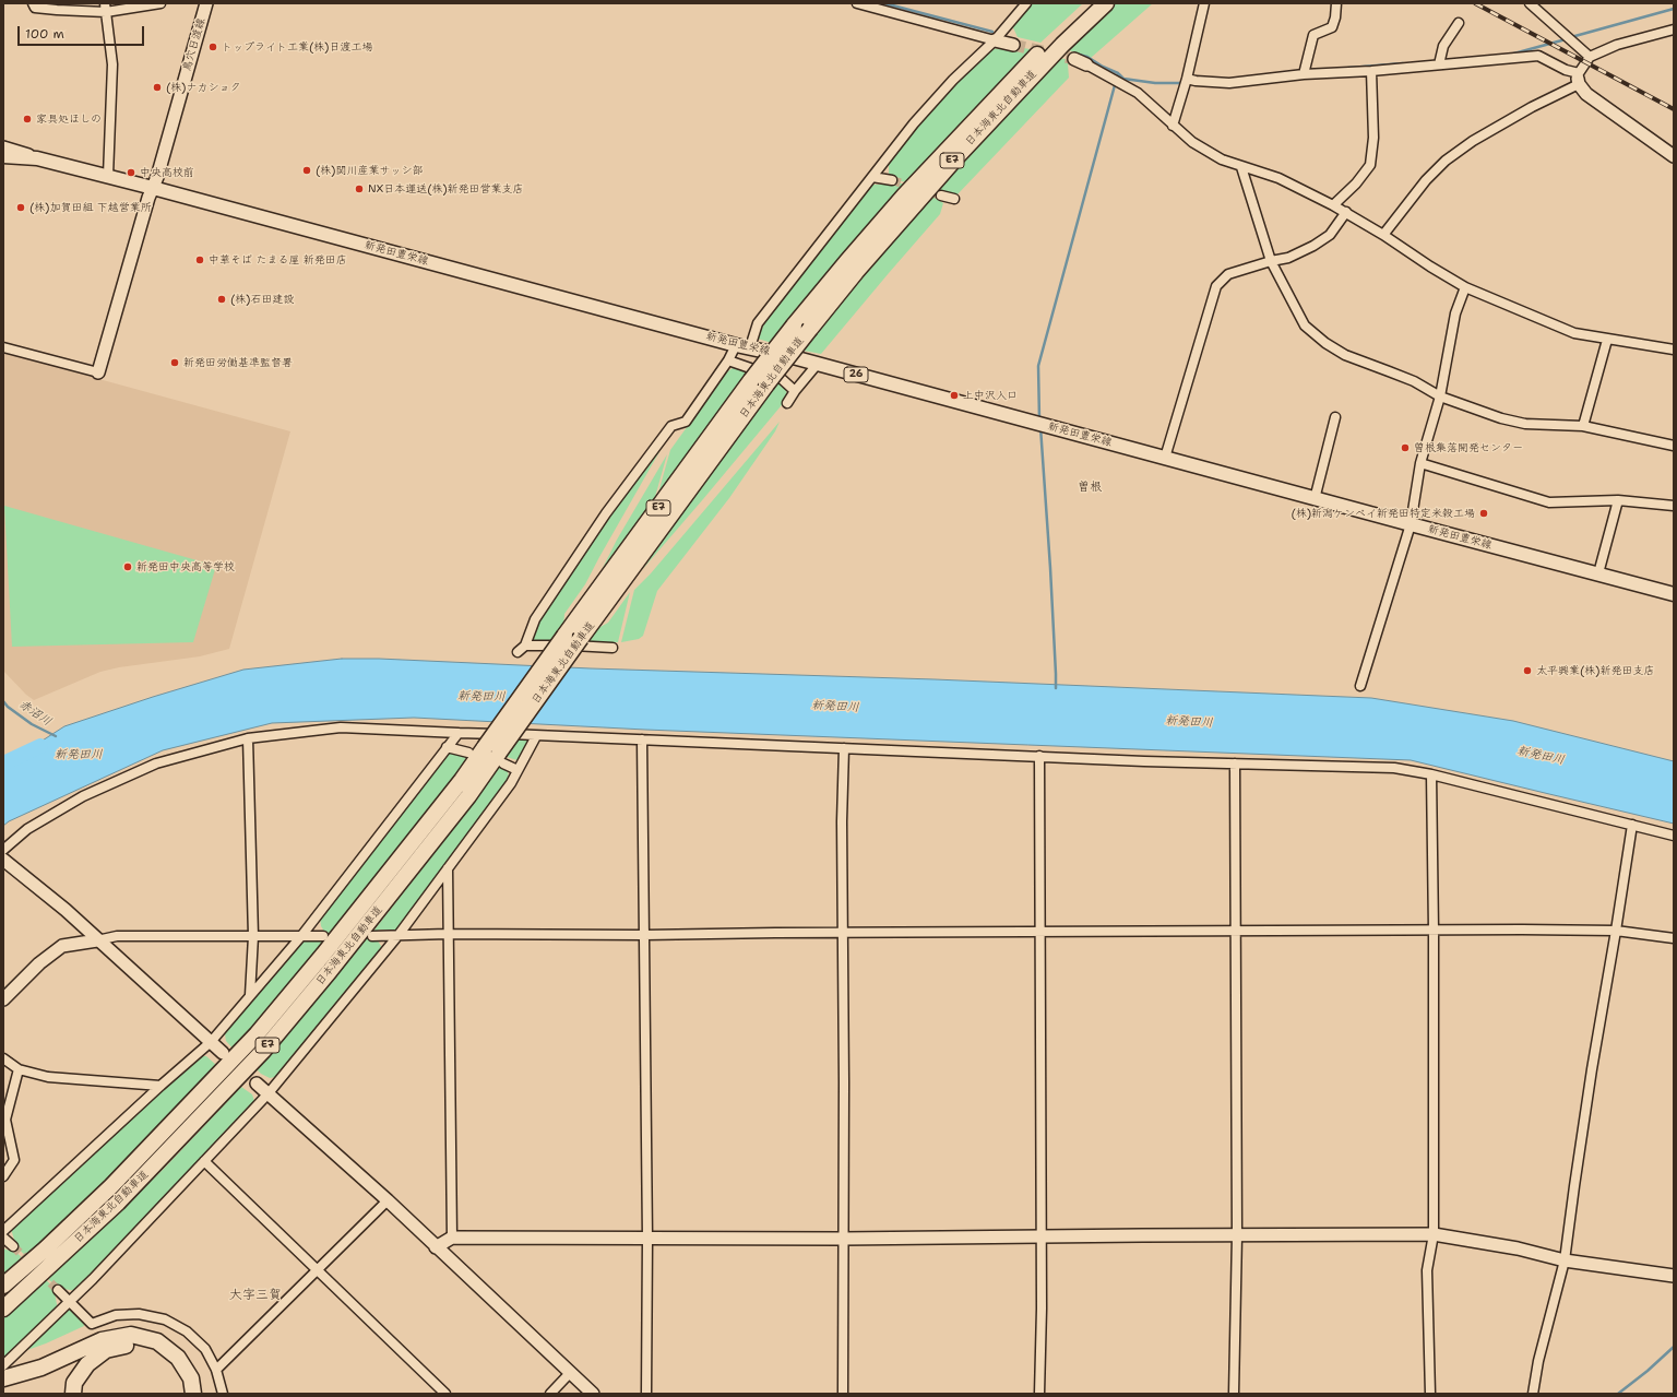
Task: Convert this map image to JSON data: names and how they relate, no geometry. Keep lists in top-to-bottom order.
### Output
{
  "streets": {
    "highway": ["日本海東北自動車道", "E7"],
    "main road": ["新発田豊栄線", "26"],
    "street": ["鳥穴日渡線"]
  },
  "crossings": [
    ["鳥穴日渡線", "新発田豊栄線"]
  ],
  "districts": ["曽根", "大字三賀"],
  "water": ["新発田川", "赤沼川"],
  "places": [
    "トップライト工業(株)日渡工場",
    "(株)ナカショク",
    "家具処ほしの",
    "(株)関川産業サッシ部",
    "中央高校前",
    "NX日本運送(株)新発田営業支店",
    "(株)加賀田組 下越営業所",
    "中華そば たまる屋 新発田店",
    "(株)石田建設",
    "新発田労働基準監督署",
    "上中沢入口",
    "曽根集落開発センター",
    "(株)新潟ケンベイ新発田特定米穀工場",
    "新発田中央高等学校",
    "太平興業(株)新発田支店"
  ],
  "scale_bar": "100 m"
}
